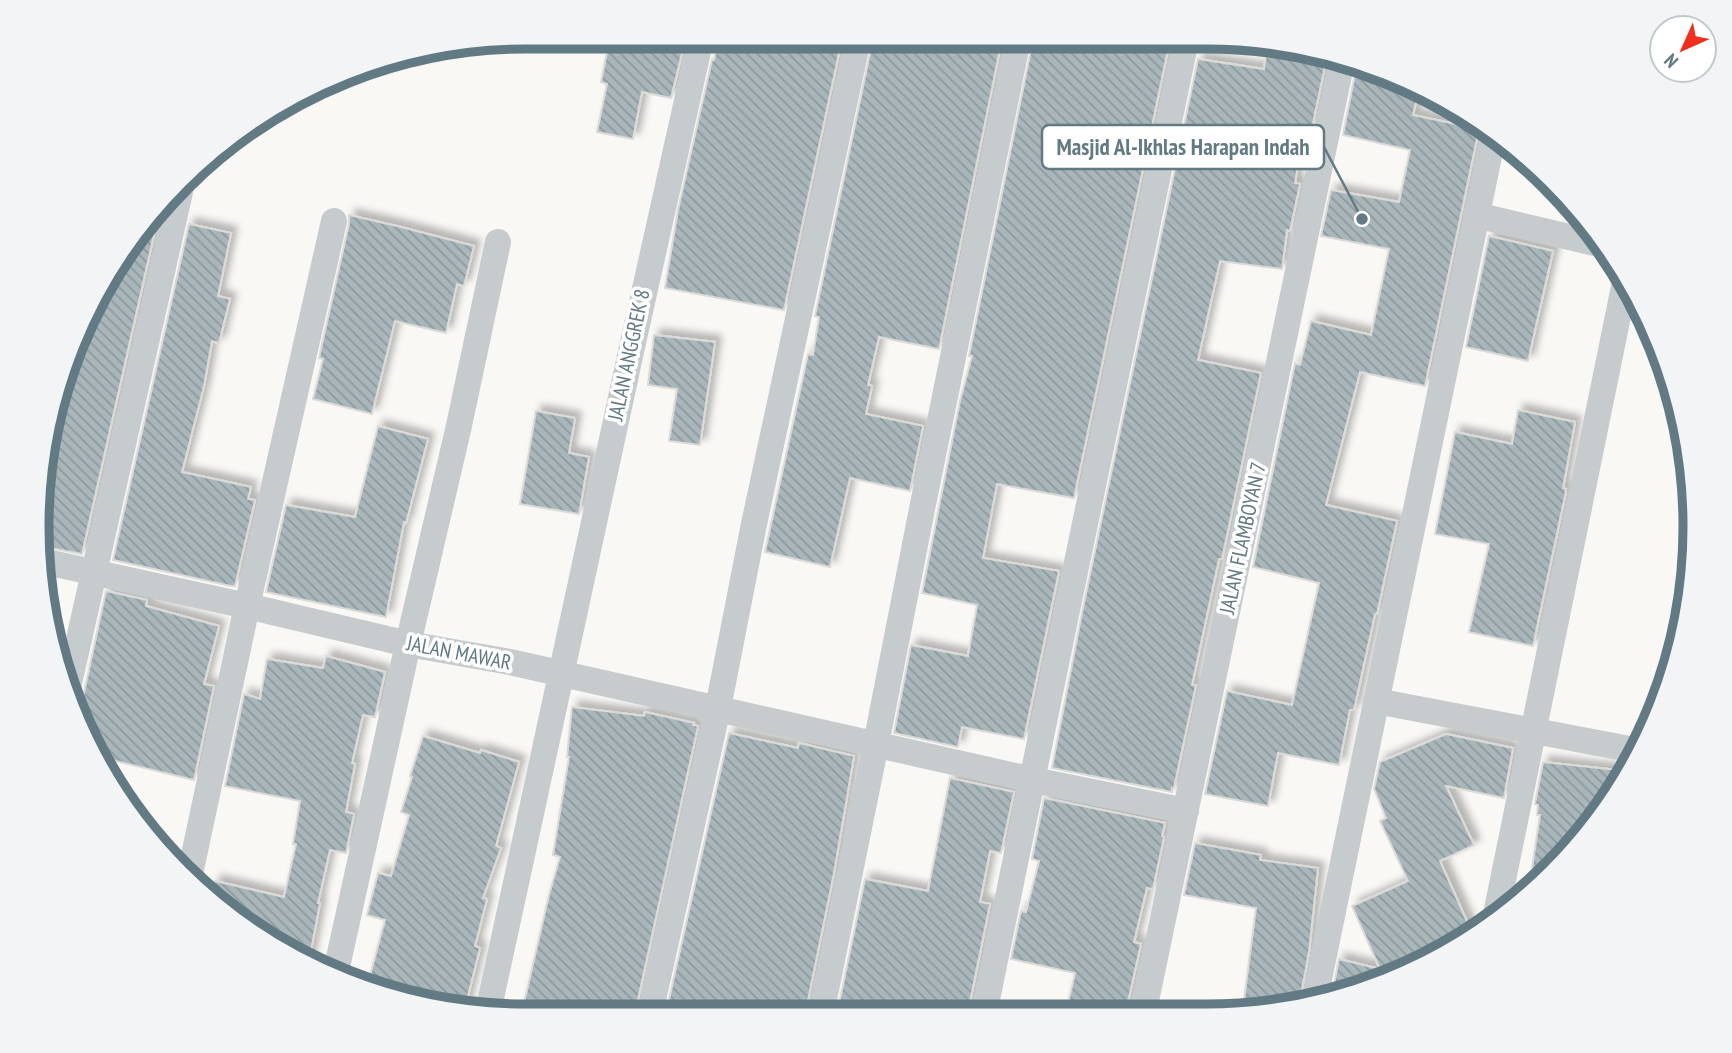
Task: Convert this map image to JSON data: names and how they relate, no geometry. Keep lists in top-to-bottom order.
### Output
{
  "streets": {
    "street": ["JALAN ANGGREK 8", "JALAN FLAMBOYAN 7", "JALAN MAWAR"]
  },
  "crossings": [
    ["JALAN ANGGREK 8", "JALAN MAWAR"],
    ["JALAN FLAMBOYAN 7", "JALAN MAWAR"]
  ],
  "places": ["Masjid Al-Ikhlas Harapan Indah"],
  "north": "bottom left"
}
